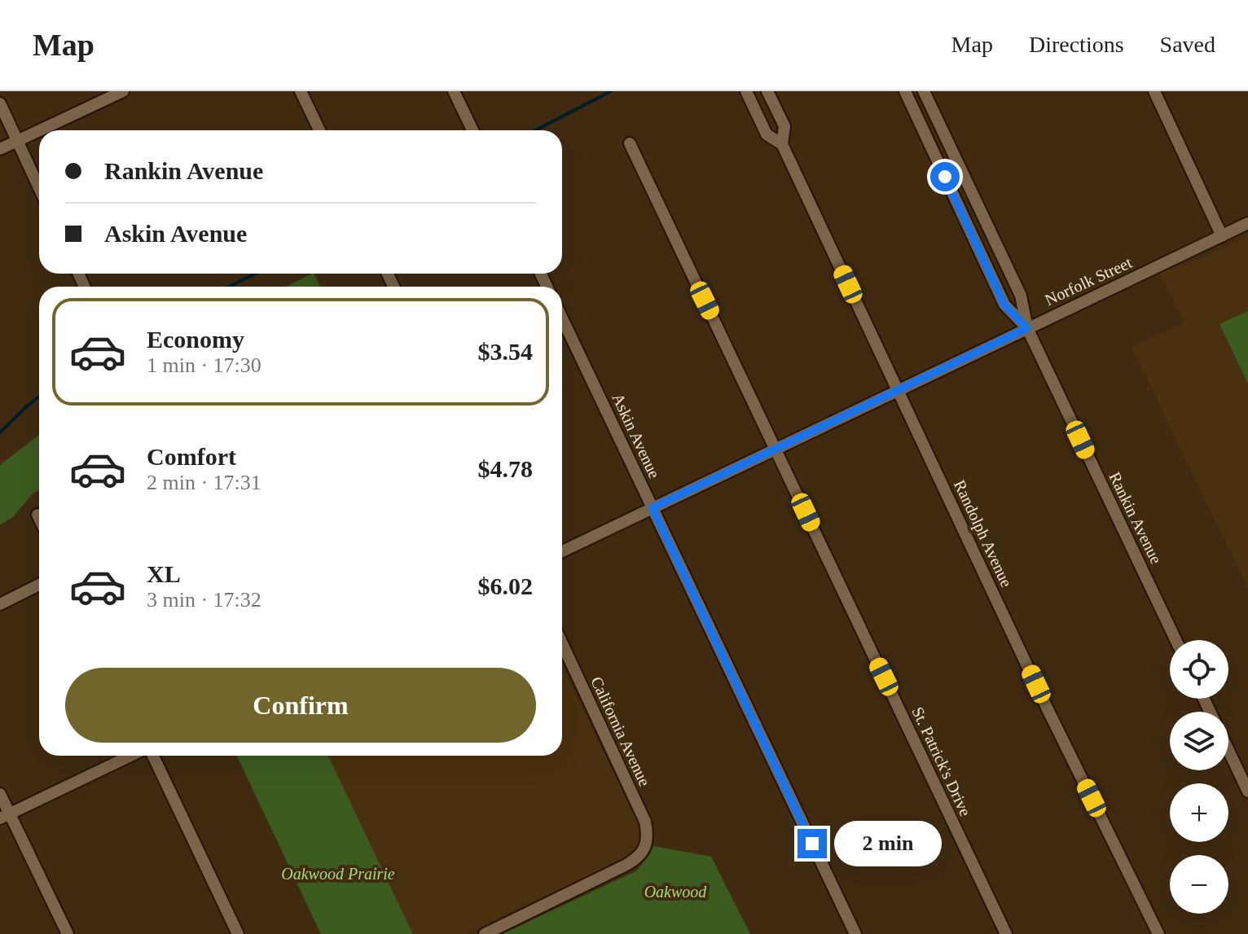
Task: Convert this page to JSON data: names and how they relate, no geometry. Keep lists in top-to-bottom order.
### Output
{
  "streets": {
    "street": [
      "Norfolk Street",
      "Askin Avenue",
      "Rankin Avenue",
      "Randolph Avenue",
      "California Avenue",
      "St. Patrick's Drive"
    ]
  },
  "crossings": [
    ["Norfolk Street", "Askin Avenue"],
    ["Norfolk Street", "Rankin Avenue"],
    ["Norfolk Street", "Randolph Avenue"],
    ["Norfolk Street", "St. Patrick's Drive"]
  ],
  "parks": ["Oakwood Prairie", "Oakwood"],
  "page": {
    "header": "Map",
    "nav": ["Map", "Directions", "Saved"],
    "banner": ["Rankin Avenue", "Askin Avenue"],
    "list": [
      {
        "name": "Economy",
        "note": "1 min · 17:30",
        "value": "$3.54"
      },
      {
        "name": "Comfort",
        "note": "2 min · 17:31",
        "value": "$4.78"
      },
      {
        "name": "XL",
        "note": "3 min · 17:32",
        "value": "$6.02"
      }
    ],
    "map_buttons": ["+", "−"],
    "buttons": "Confirm",
    "bubble": "2 min"
  }
}
